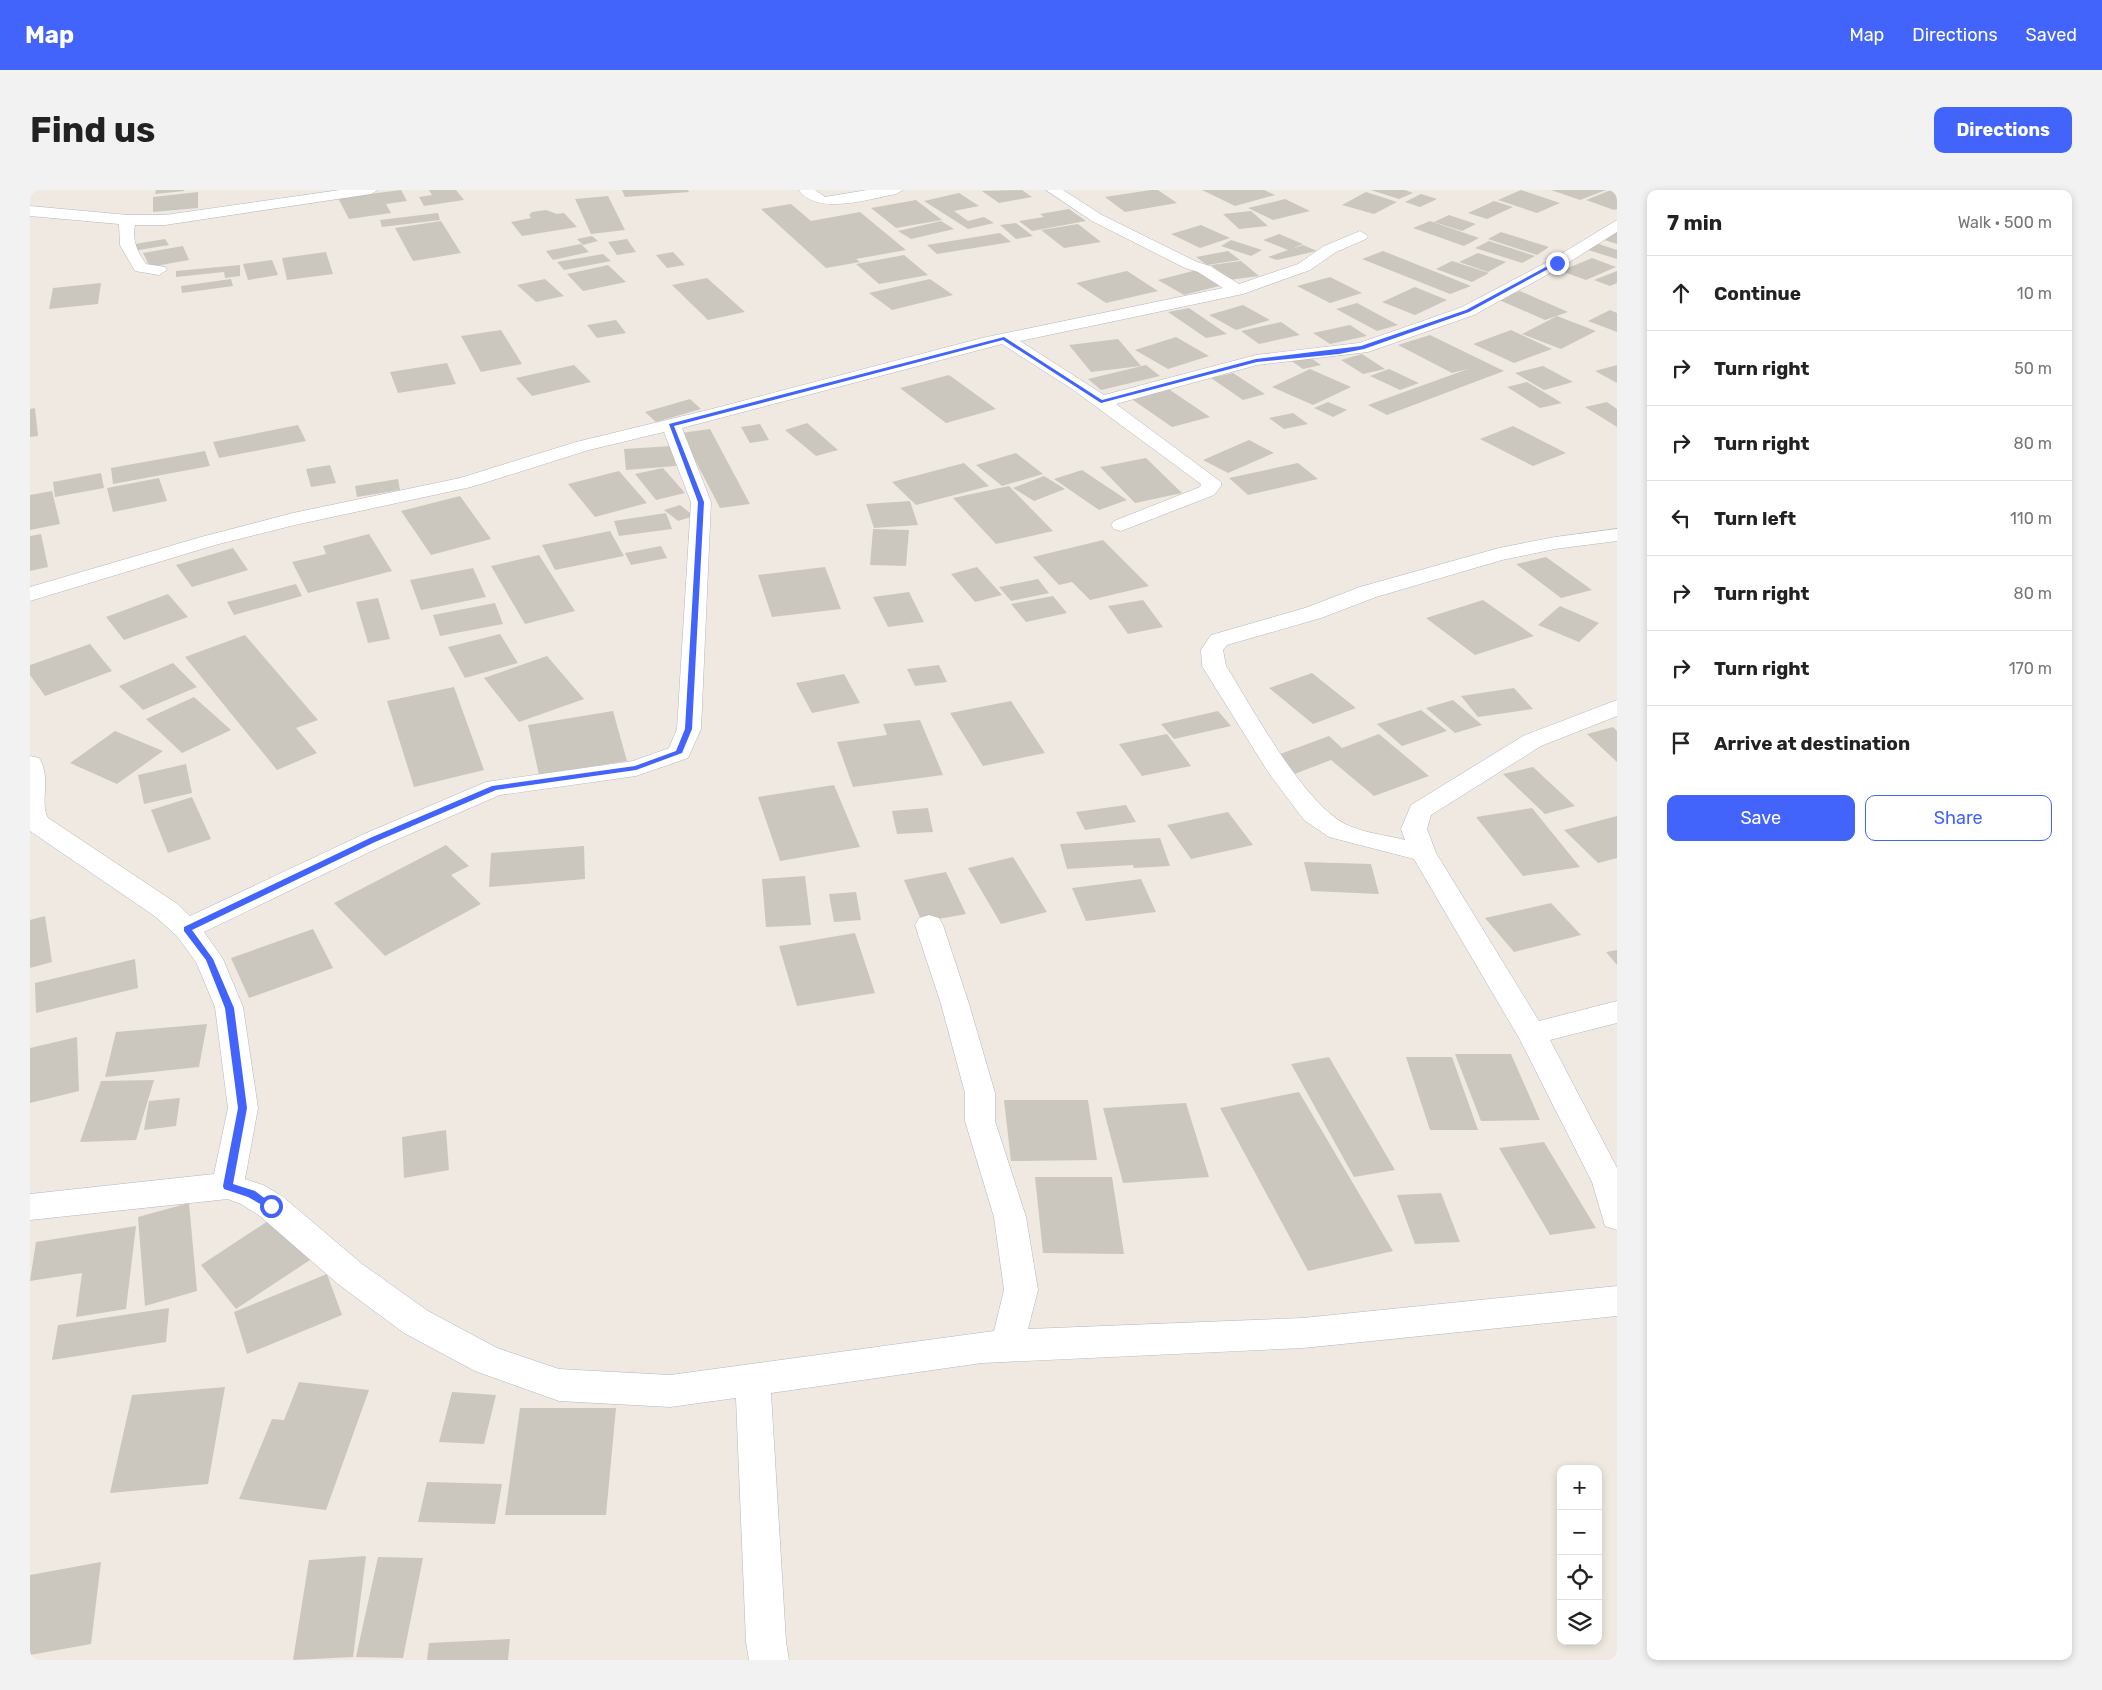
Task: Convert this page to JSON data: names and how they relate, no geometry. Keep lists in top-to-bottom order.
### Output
{
  "page": {
    "header": "Map",
    "nav": ["Map", "Directions", "Saved"],
    "buttons": [
      "Directions",
      ["Save", "Share"]
    ],
    "title": "Find us",
    "heading": ["7 min", "Walk · 500 m"],
    "list": [
      ["Continue", "10 m"],
      ["Turn right", "50 m"],
      ["Turn right", "80 m"],
      ["Turn left", "110 m"],
      ["Turn right", "80 m"],
      ["Turn right", "170 m"],
      "Arrive at destination"
    ],
    "map_buttons": ["+", "−"]
  }
}
